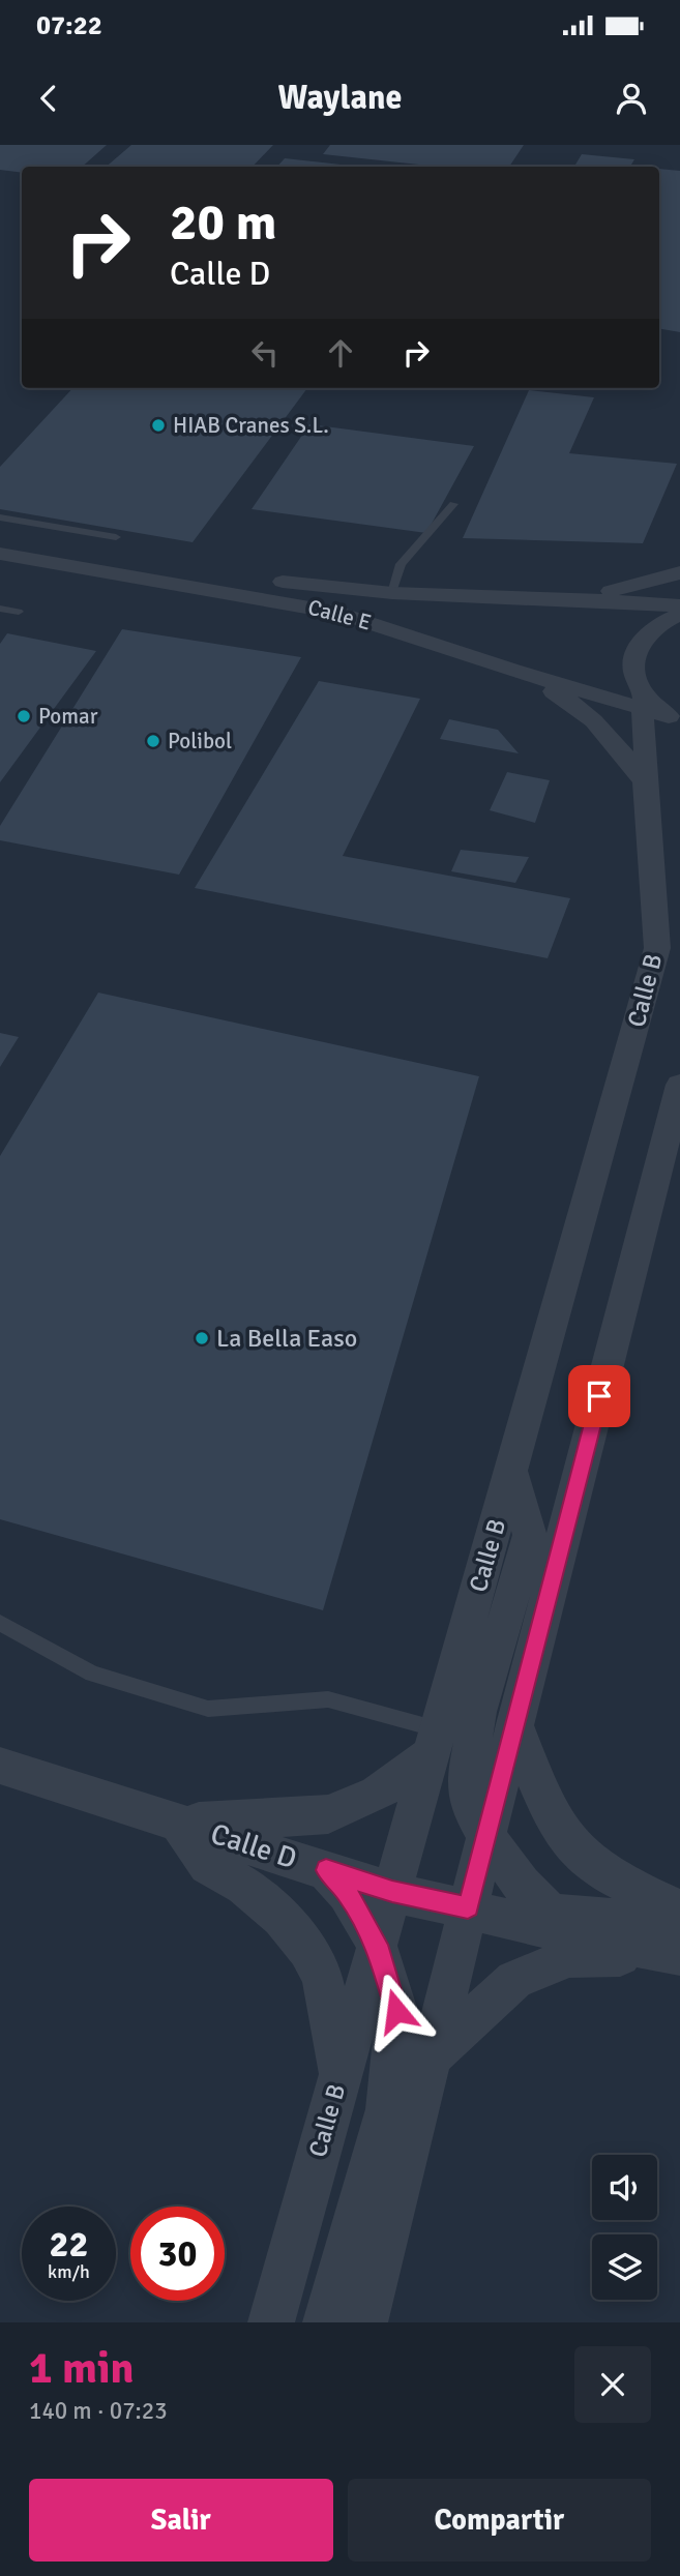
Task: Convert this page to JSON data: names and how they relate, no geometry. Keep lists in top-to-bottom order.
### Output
{
  "streets": {
    "street": ["Calle E", "Calle B", "Calle D"]
  },
  "crossings": [
    ["Calle E", "Calle B"],
    ["Calle B", "Calle D"]
  ],
  "places": [
    "HIAB Cranes S.L.",
    "Pomar",
    "Polibol",
    "La Bella Easo"
  ],
  "page": {
    "status": "07:22",
    "header": "Waylane",
    "turn": ["20 m", "Calle D"],
    "speed": "22 km/h",
    "limit": "30",
    "heading": ["1 min", "140 m · 07:23"],
    "buttons": ["Salir", "Compartir"]
  }
}
